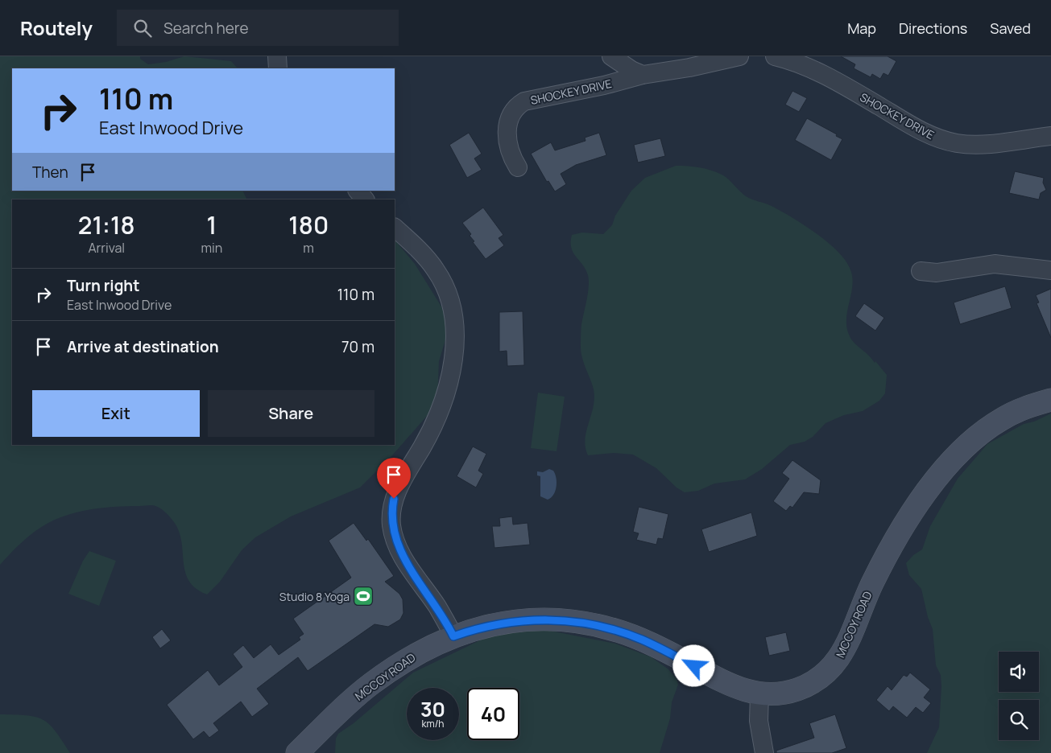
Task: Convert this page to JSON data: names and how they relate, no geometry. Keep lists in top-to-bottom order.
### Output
{
  "streets": {
    "street": ["SHOCKEY DRIVE", "MCCOY ROAD"]
  },
  "places": {
    "sports": ["Studio 8 Yoga"]
  },
  "page": {
    "header": "Routely",
    "search": "Search here",
    "nav": ["Map", "Directions", "Saved"],
    "turn": ["110 m", "East Inwood Drive"],
    "then": "Then",
    "eta": [
      "21:18",
      "Arrival",
      "1",
      "min",
      "180",
      "m"
    ],
    "list": [
      {
        "name": "Turn right",
        "note": "East Inwood Drive",
        "value": "110 m"
      },
      {
        "name": "Arrive at destination",
        "value": "70 m"
      }
    ],
    "buttons": ["Exit", "Share"],
    "speed": "30 km/h",
    "limit": "40"
  }
}
